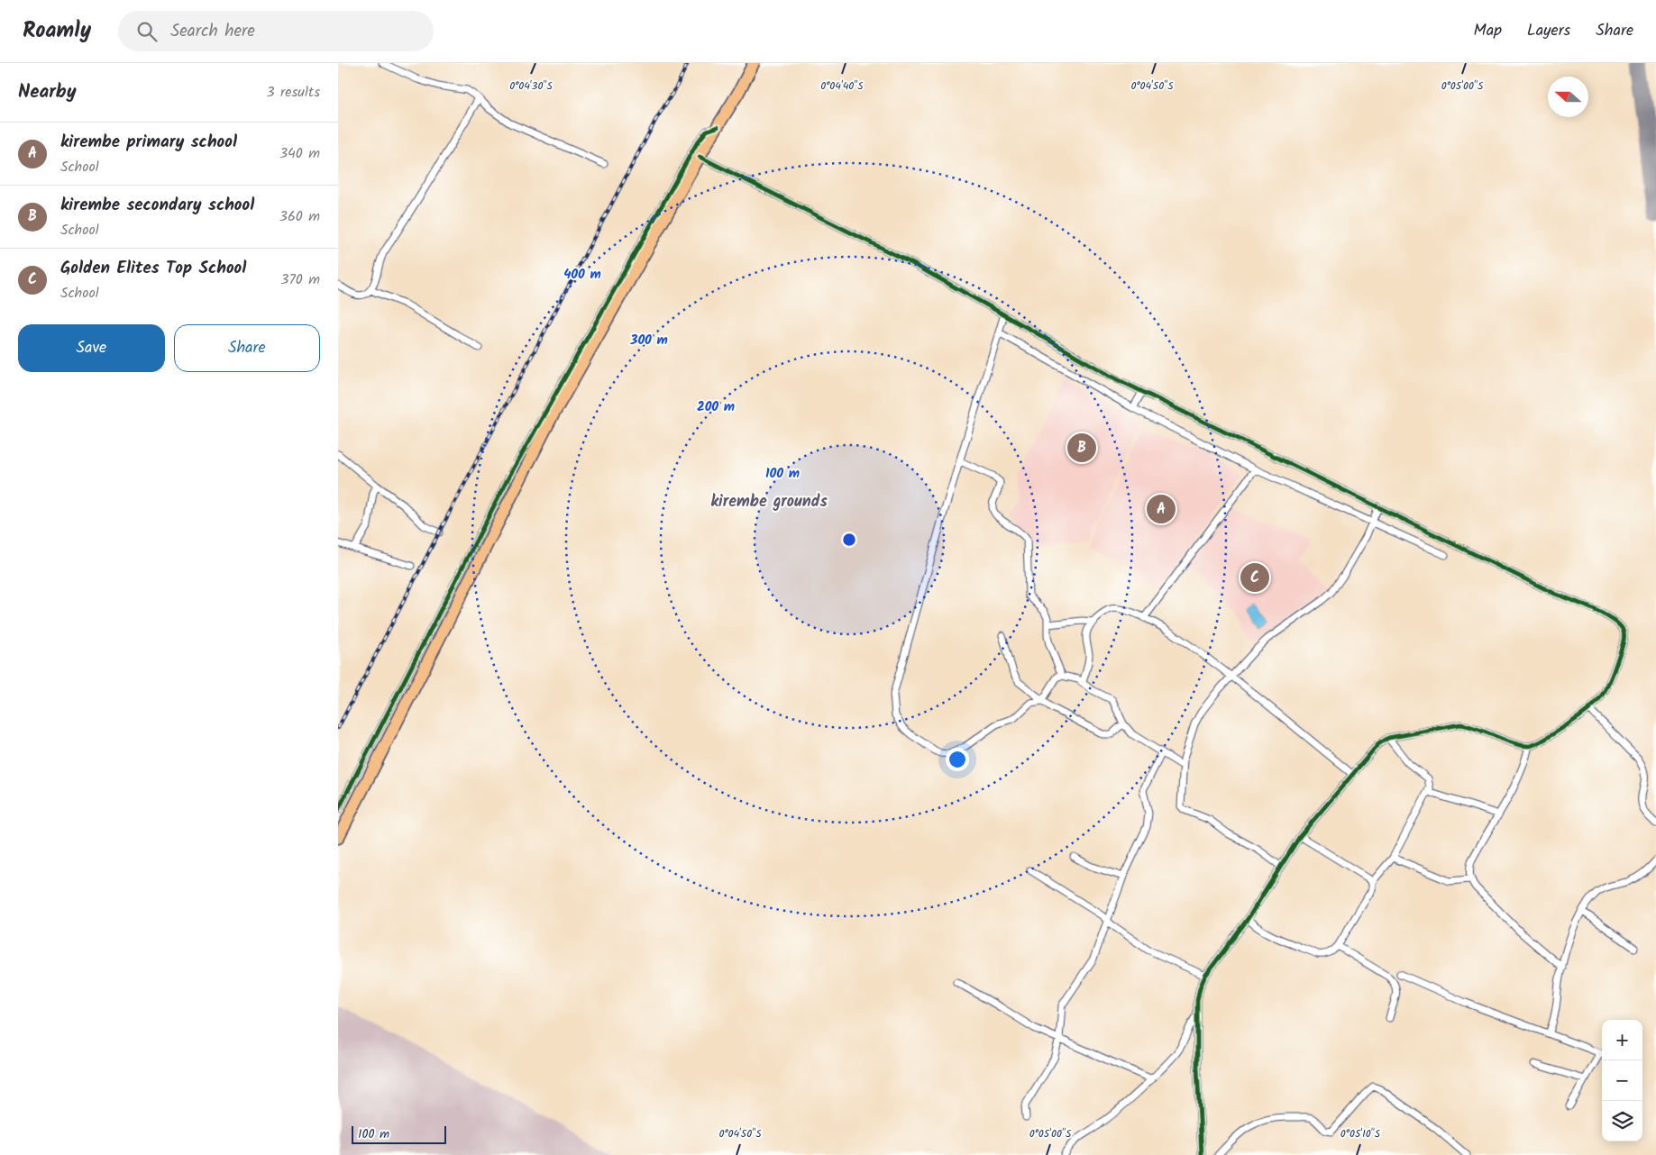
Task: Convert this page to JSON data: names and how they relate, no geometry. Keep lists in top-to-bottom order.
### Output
{
  "districts": ["kirembe grounds"],
  "scale_bar": "100 m",
  "north": "left",
  "page": {
    "header": "Roamly",
    "search": "Search here",
    "nav": ["Map", "Layers", "Share"],
    "heading": ["Nearby", "3 results"],
    "list": [
      {
        "mark": "A",
        "name": "kirembe primary school",
        "note": "School",
        "value": "340 m"
      },
      {
        "mark": "B",
        "name": "kirembe secondary school",
        "note": "School",
        "value": "360 m"
      },
      {
        "mark": "C",
        "name": "Golden Elites Top School",
        "note": "School",
        "value": "370 m"
      }
    ],
    "buttons": ["Save", "Share"],
    "pins": ["B", "A", "C"],
    "map_buttons": ["+", "−"],
    "scale": "100 m"
  },
  "coordinates": [
    "0°04'30\"S",
    "0°04'40\"S",
    "0°04'50\"S",
    "0°05'00\"S",
    "0°05'10\"S"
  ],
  "rings": [
    "400 m",
    "300 m",
    "200 m",
    "100 m"
  ]
}
